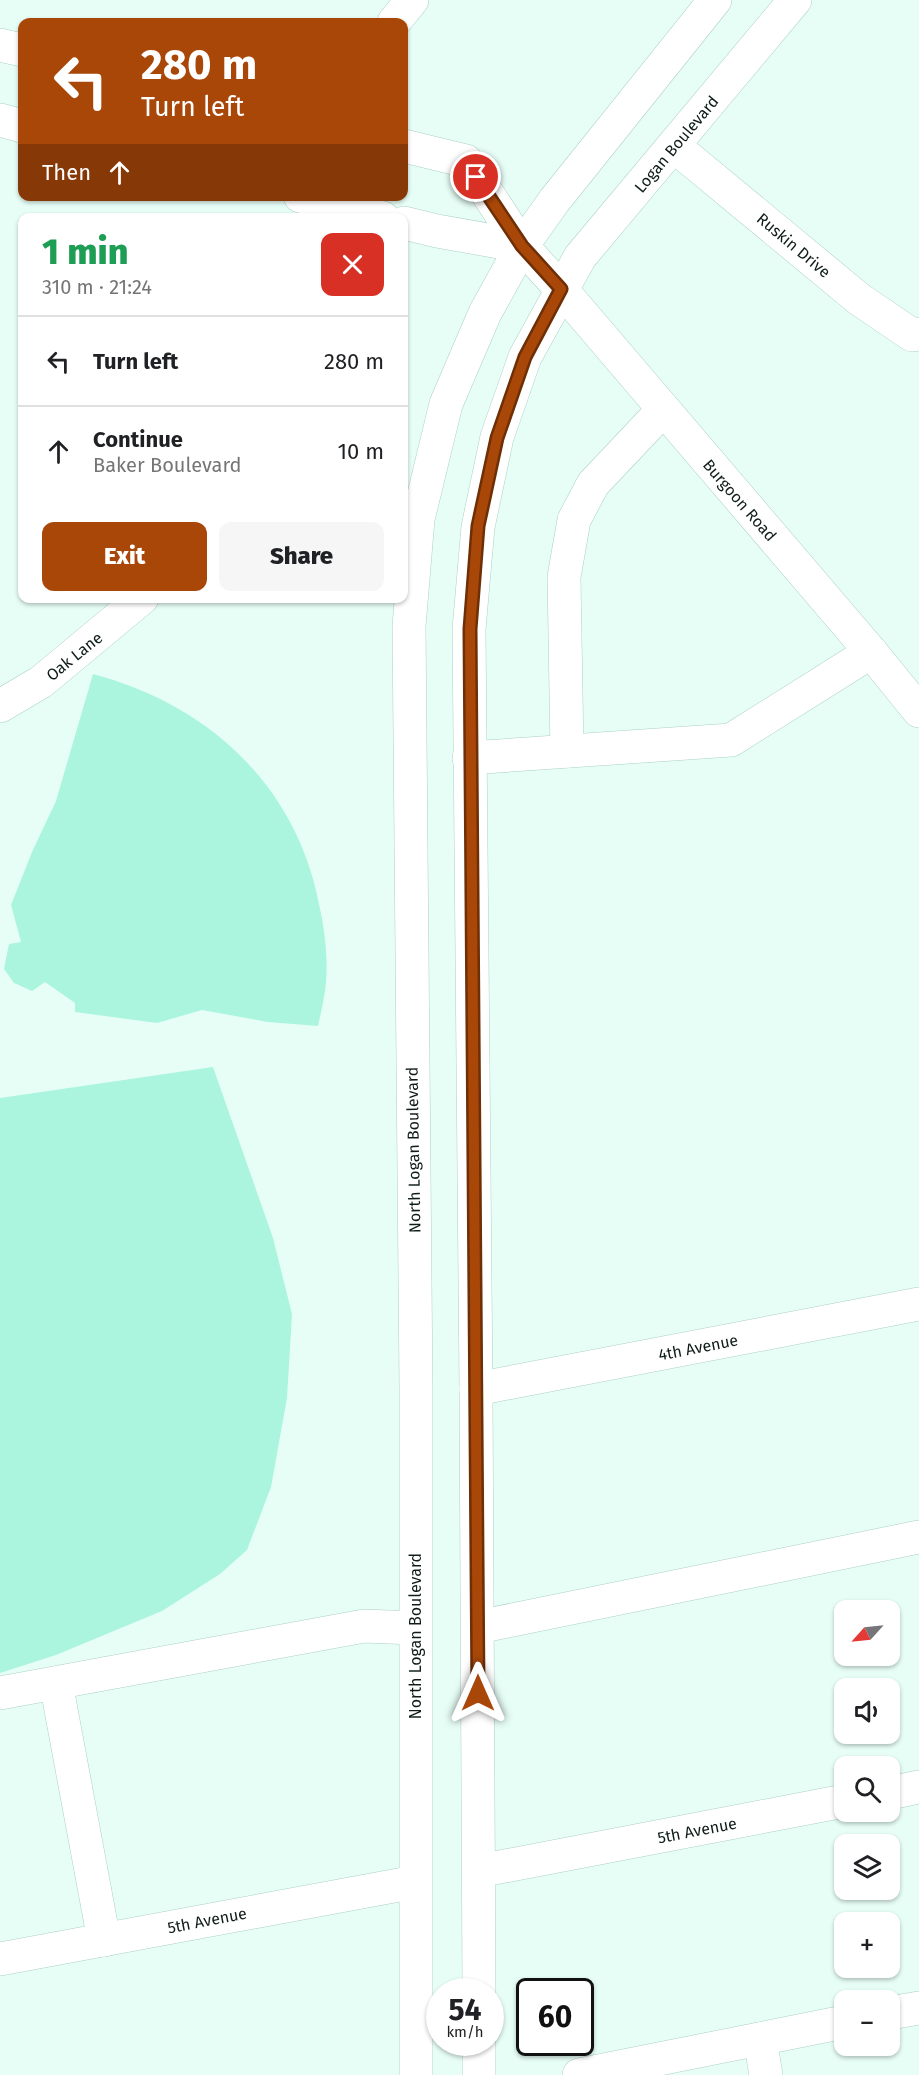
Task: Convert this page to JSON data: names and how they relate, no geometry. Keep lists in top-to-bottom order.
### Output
{
  "streets": {
    "main road": [
      "Logan Boulevard",
      "Ruskin Drive",
      "Burgoon Road",
      "Oak Lane",
      "North Logan Boulevard",
      "4th Avenue",
      "5th Avenue"
    ]
  },
  "crossings": [
    ["Logan Boulevard", "Ruskin Drive"],
    ["Logan Boulevard", "Burgoon Road"],
    ["Burgoon Road", "North Logan Boulevard"],
    ["North Logan Boulevard", "5th Avenue"]
  ],
  "north": "bottom left",
  "page": {
    "turn": ["280 m", "Turn left"],
    "then": "Then",
    "heading": ["1 min", "310 m · 21:24"],
    "list": [
      {
        "name": "Turn left",
        "value": "280 m"
      },
      {
        "name": "Continue",
        "note": "Baker Boulevard",
        "value": "10 m"
      }
    ],
    "buttons": ["Exit", "Share"],
    "map_buttons": ["+", "−"],
    "speed": "54 km/h",
    "limit": "60"
  }
}
